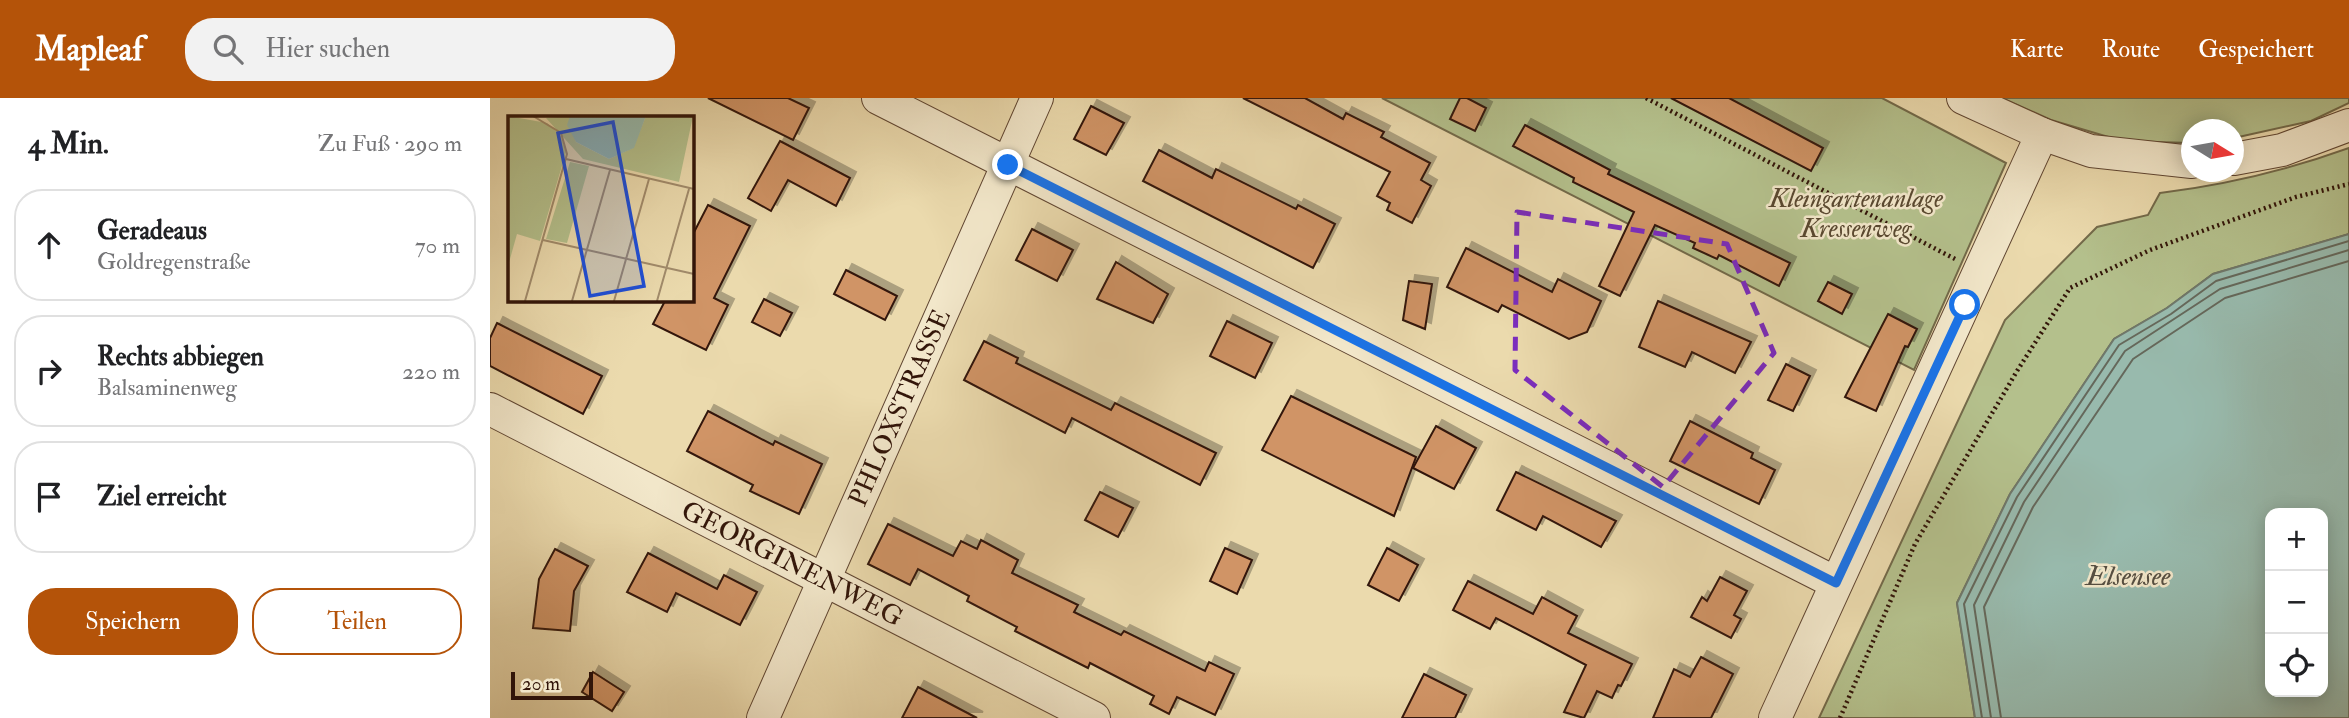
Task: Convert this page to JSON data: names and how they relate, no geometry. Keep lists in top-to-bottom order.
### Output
{
  "streets": {
    "street": ["PHLOXSTRASSE", "GEORGINENWEG"]
  },
  "crossings": [
    ["PHLOXSTRASSE", "GEORGINENWEG"]
  ],
  "water": ["Elsensee"],
  "parks": ["Kleingartenanlage Kressenweg"],
  "scale_bar": "20 m",
  "north": "right",
  "page": {
    "header": "Mapleaf",
    "search": "Hier suchen",
    "nav": ["Karte", "Route", "Gespeichert"],
    "heading": ["4 Min.", "Zu Fuß · 290 m"],
    "list": [
      ["Geradeaus", "Goldregenstraße", "70 m"],
      ["Rechts abbiegen", "Balsaminenweg", "220 m"],
      "Ziel erreicht"
    ],
    "map_buttons": ["+", "−"],
    "buttons": ["Speichern", "Teilen"],
    "scale": "20 m"
  }
}
